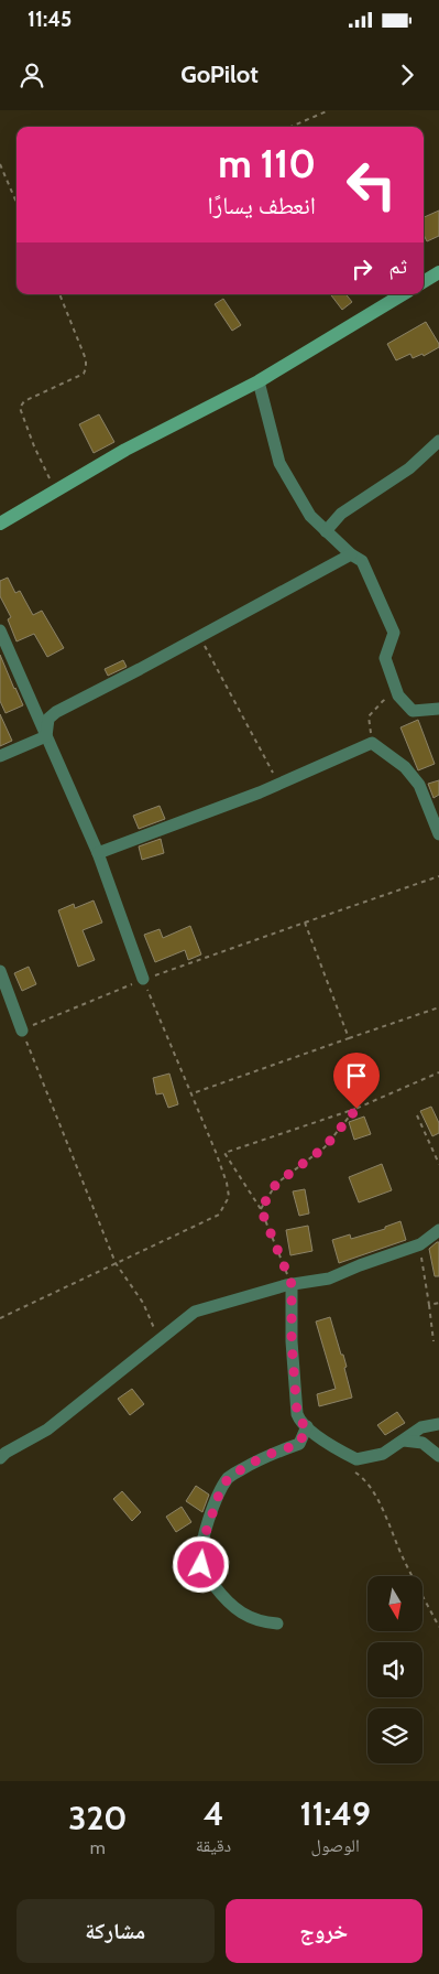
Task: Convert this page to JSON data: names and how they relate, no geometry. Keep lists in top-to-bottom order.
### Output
{
  "north": "bottom",
  "page": {
    "status": "11:45",
    "header": "GoPilot",
    "turn": ["110 m", "انعطف يسارًا"],
    "then": "ثم",
    "eta": [
      "11:49",
      "الوصول",
      "4",
      "دقيقة",
      "320",
      "m"
    ],
    "buttons": ["خروج", "مشاركة"]
  }
}
